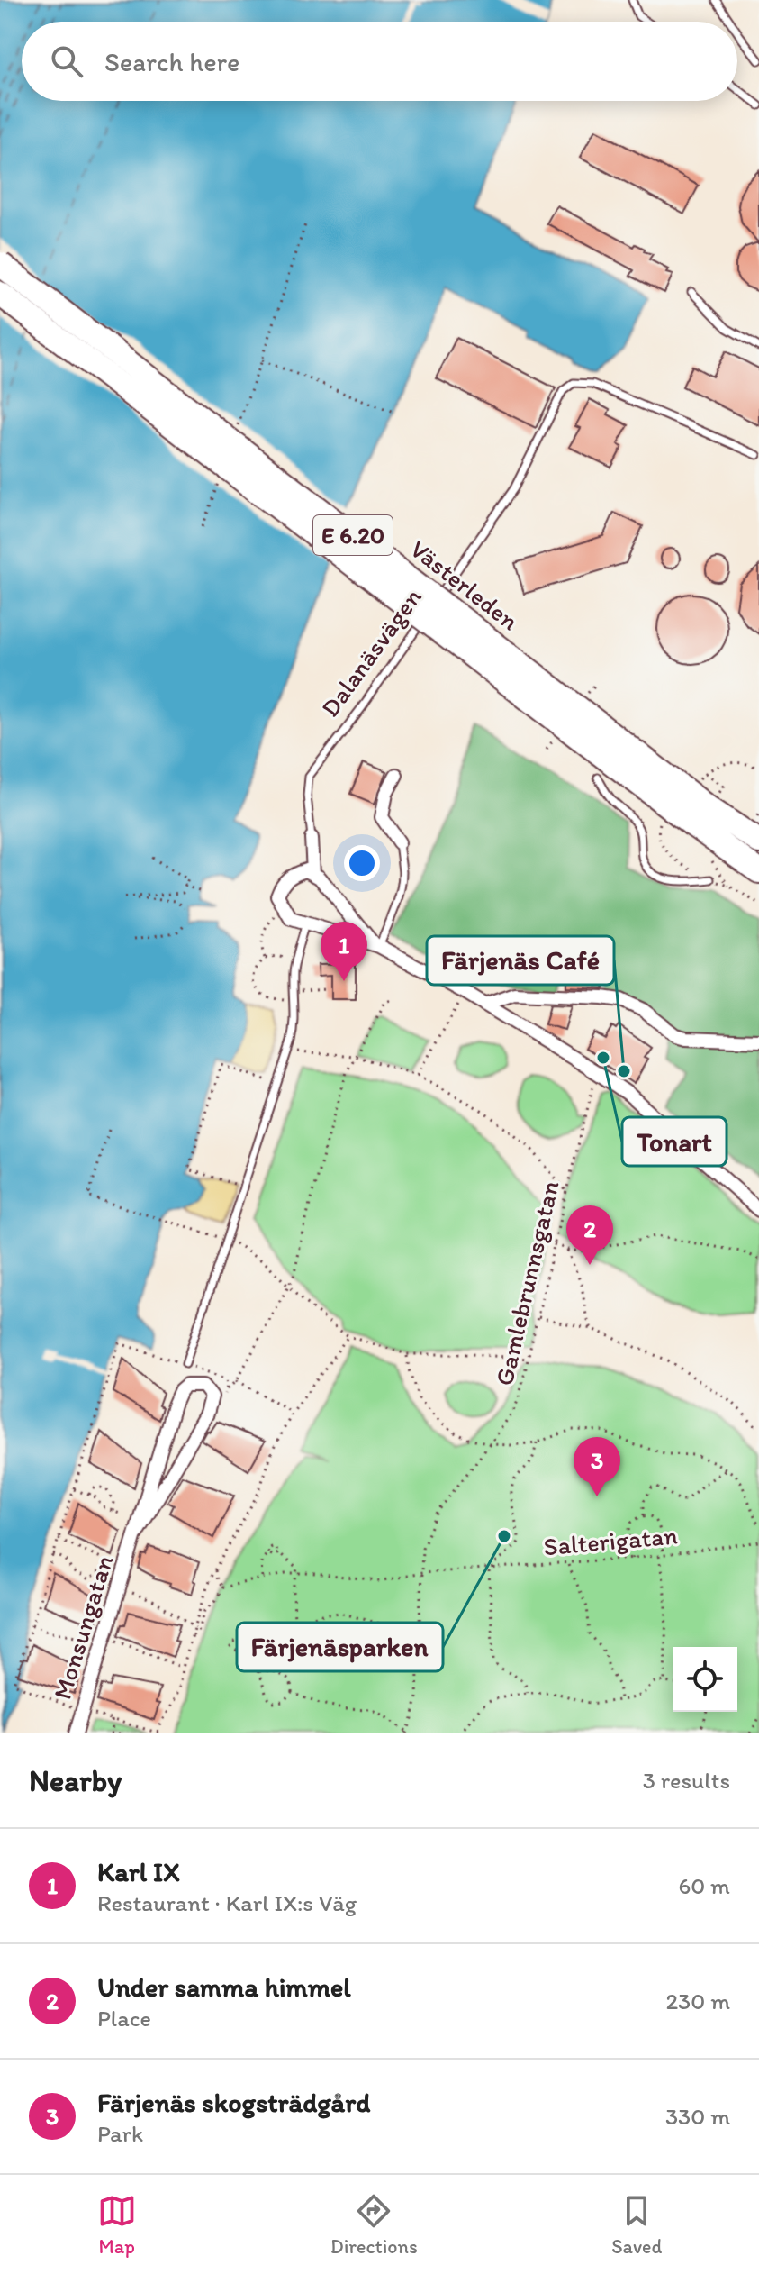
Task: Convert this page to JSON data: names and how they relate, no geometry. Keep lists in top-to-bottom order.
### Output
{
  "streets": {
    "highway": ["E 6.20", "Västerleden"],
    "street": ["Dalanäsvägen", "Monsungatan"],
    "path": ["Gamlebrunnsgatan", "Salterigatan"]
  },
  "crossings": [
    ["Gamlebrunnsgatan", "Salterigatan"]
  ],
  "places": ["Tonart", "Färjenäs Café", "Färjenäsparken"],
  "page": {
    "search": "Search here",
    "pins": ["1", "2", "3"],
    "heading": ["Nearby", "3 results"],
    "list": [
      {
        "mark": "1",
        "name": "Karl IX",
        "note": "Restaurant · Karl IX:s Väg",
        "value": "60 m"
      },
      {
        "mark": "2",
        "name": "Under samma himmel",
        "note": "Place",
        "value": "230 m"
      },
      {
        "mark": "3",
        "name": "Färjenäs skogsträdgård",
        "note": "Park",
        "value": "330 m"
      }
    ],
    "nav": ["Map", "Directions", "Saved"]
  }
}
